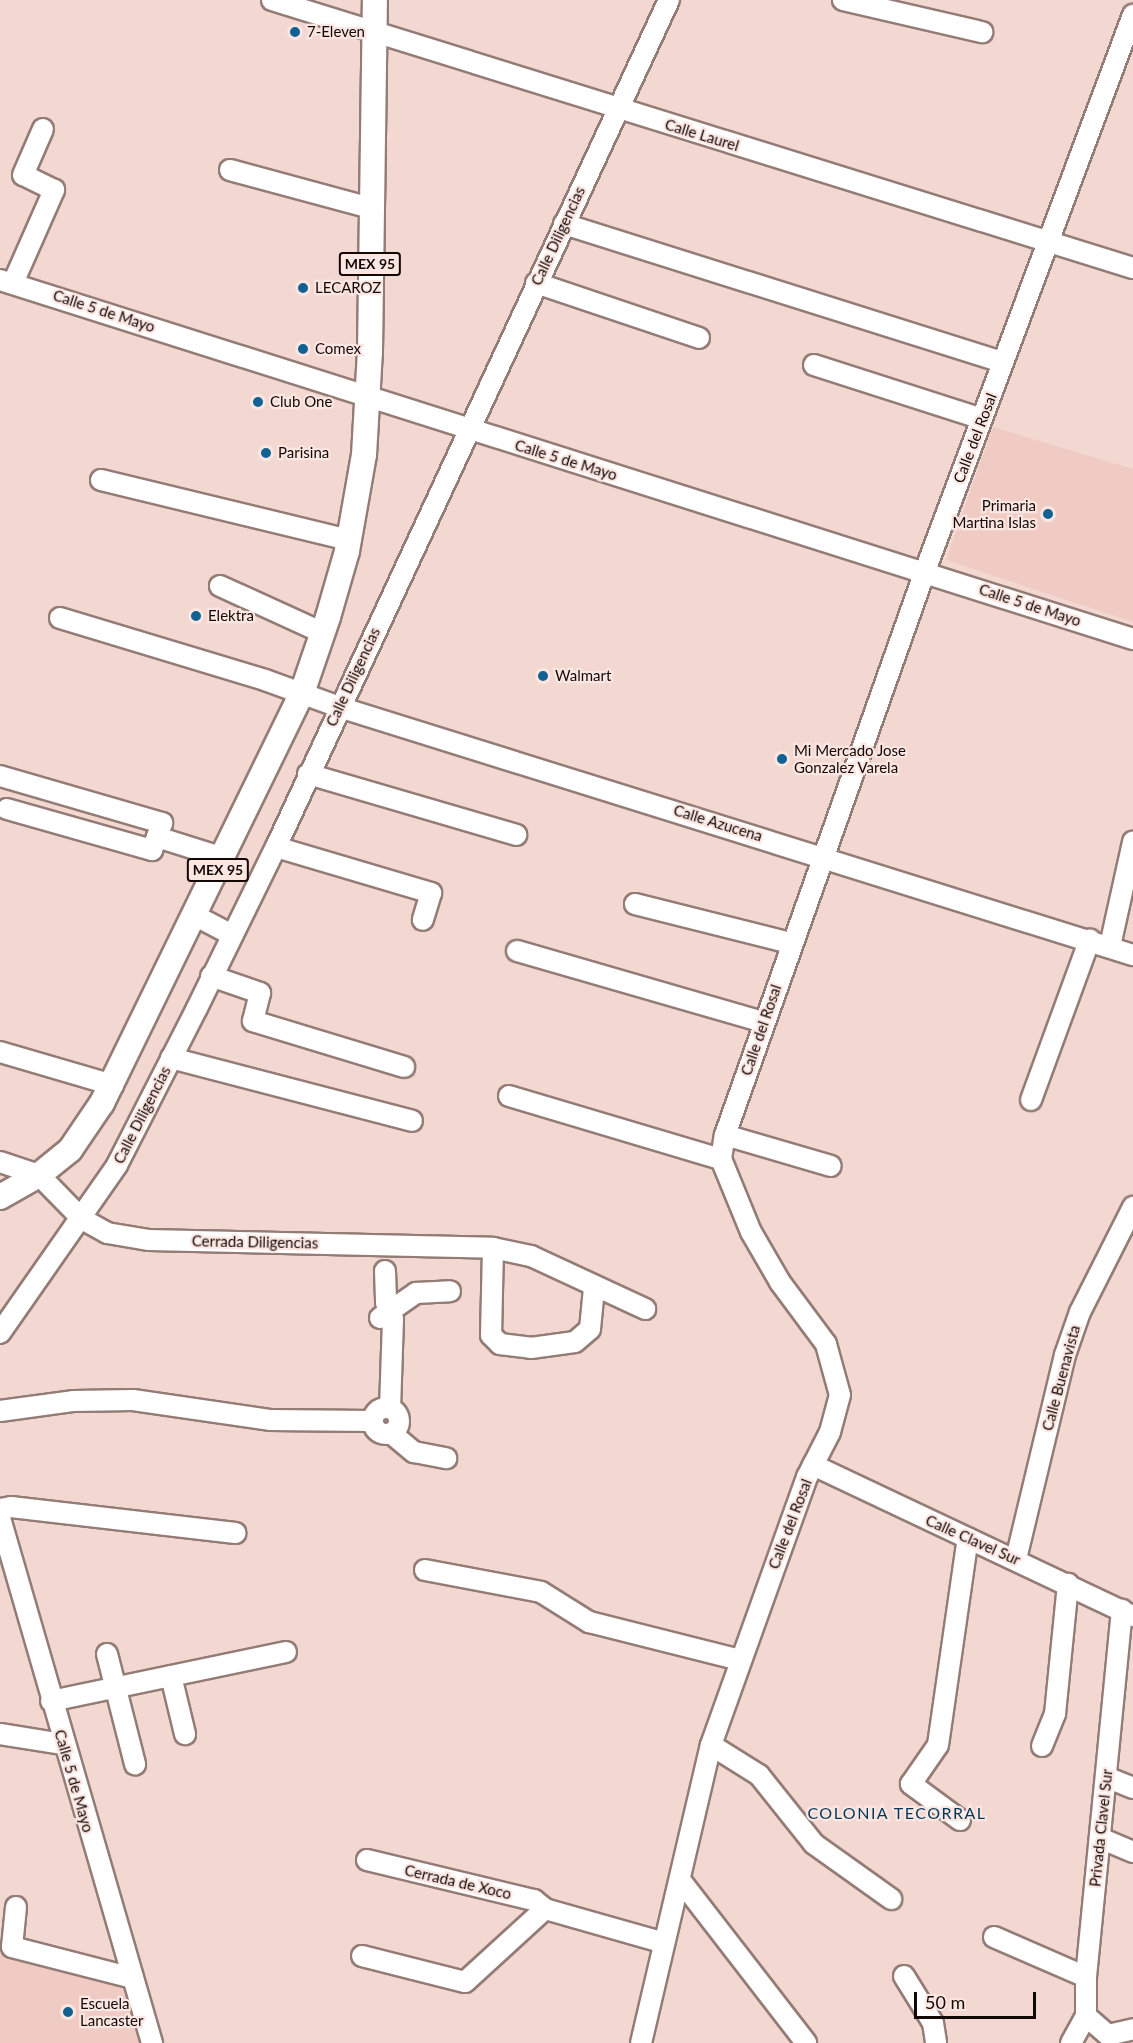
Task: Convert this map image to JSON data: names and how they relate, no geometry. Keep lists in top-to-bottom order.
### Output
{
  "streets": {
    "main road": ["MEX 95"],
    "street": [
      "Calle Laurel",
      "Calle Diligencias",
      "Calle 5 de Mayo",
      "Calle del Rosal",
      "Calle Azucena",
      "Cerrada Diligencias",
      "Calle Buenavista",
      "Calle Clavel Sur",
      "Privada Clavel Sur",
      "Cerrada de Xoco"
    ]
  },
  "crossings": [
    ["Calle Laurel", "Calle Diligencias"],
    ["Calle Laurel", "MEX 95"],
    ["Calle Laurel", "Calle del Rosal"],
    ["Calle Diligencias", "Calle 5 de Mayo"],
    ["Calle Diligencias", "Calle Azucena"],
    ["Calle Diligencias", "Cerrada Diligencias"],
    ["MEX 95", "Calle 5 de Mayo"],
    ["MEX 95", "Calle Azucena"],
    ["MEX 95", "Cerrada Diligencias"],
    ["Calle 5 de Mayo", "Calle del Rosal"],
    ["Calle del Rosal", "Calle Azucena"],
    ["Calle del Rosal", "Calle Clavel Sur"],
    ["Calle del Rosal", "Cerrada de Xoco"],
    ["Calle Buenavista", "Calle Clavel Sur"],
    ["Calle Clavel Sur", "Privada Clavel Sur"]
  ],
  "districts": ["COLONIA TECORRAL"],
  "places": [
    "7-Eleven",
    "LECAROZ",
    "Comex",
    "Club One",
    "Parisina",
    "Primaria Martina Islas",
    "Elektra",
    "Walmart",
    "Mi Mercado Jose Gonzalez Varela",
    "Escuela Lancaster"
  ],
  "scale_bar": "50 m"
}
